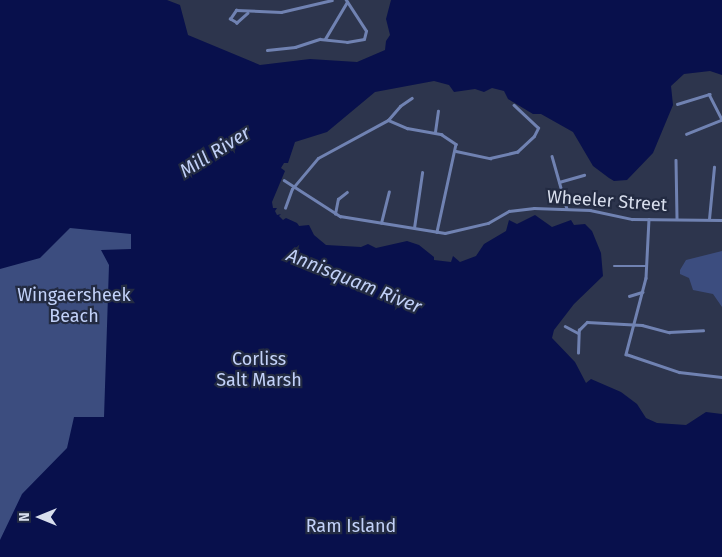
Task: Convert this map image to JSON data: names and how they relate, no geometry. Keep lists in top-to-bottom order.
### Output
{
  "streets": {
    "street": ["Wheeler Street"]
  },
  "water": ["Mill River", "Annisquam River"],
  "parks": ["Wingaersheek Beach", "Corliss Salt Marsh", "Ram Island"],
  "north": "left"
}
